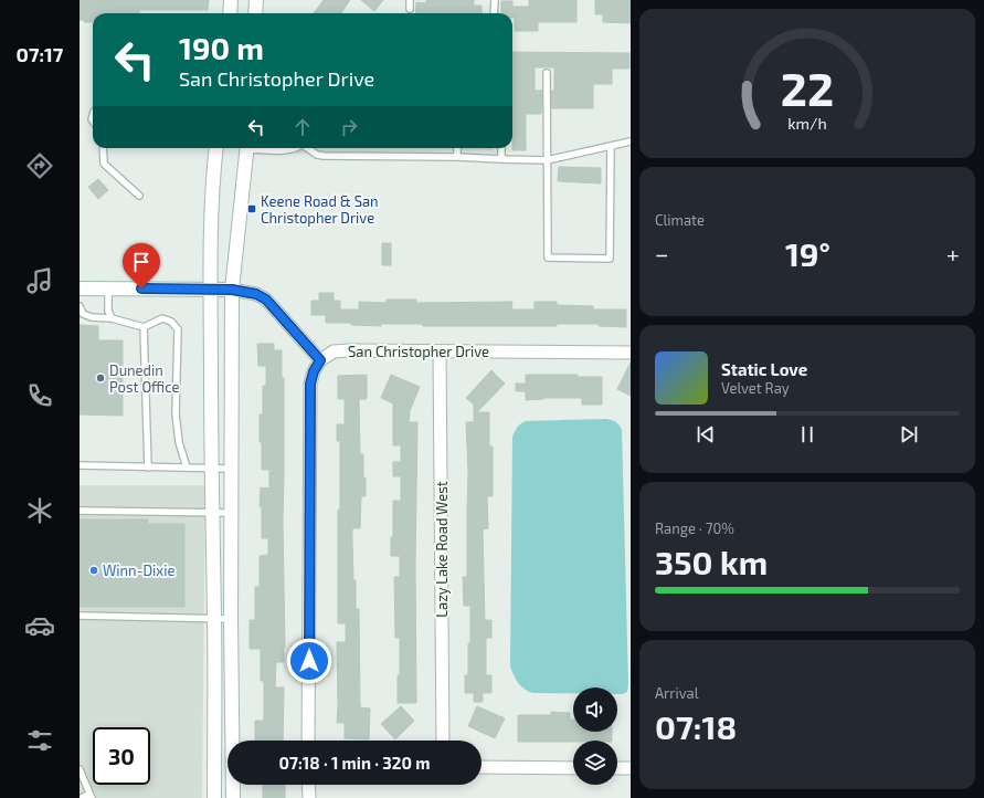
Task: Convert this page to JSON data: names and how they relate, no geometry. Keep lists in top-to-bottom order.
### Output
{
  "streets": {
    "street": ["San Christopher Drive", "Lazy Lake Road West"]
  },
  "crossings": [
    ["San Christopher Drive", "Lazy Lake Road West"]
  ],
  "places": {
    "transit": ["Keene Road & San Christopher Drive"],
    "other": ["Dunedin Post Office", "Winn-Dixie"]
  },
  "page": {
    "tabs": "07:17",
    "turn": ["190 m", "San Christopher Drive"],
    "tile": [
      "Climate",
      ["Range · 70%", "350 km"],
      ["Arrival", "07:18"]
    ],
    "heat": ["−", "19°", "+"],
    "song": ["Static Love", "Velvet Ray"],
    "limit": "30",
    "trip": "07:18 · 1 min · 320 m",
    "gauge": ["22", "km/h"]
  }
}
